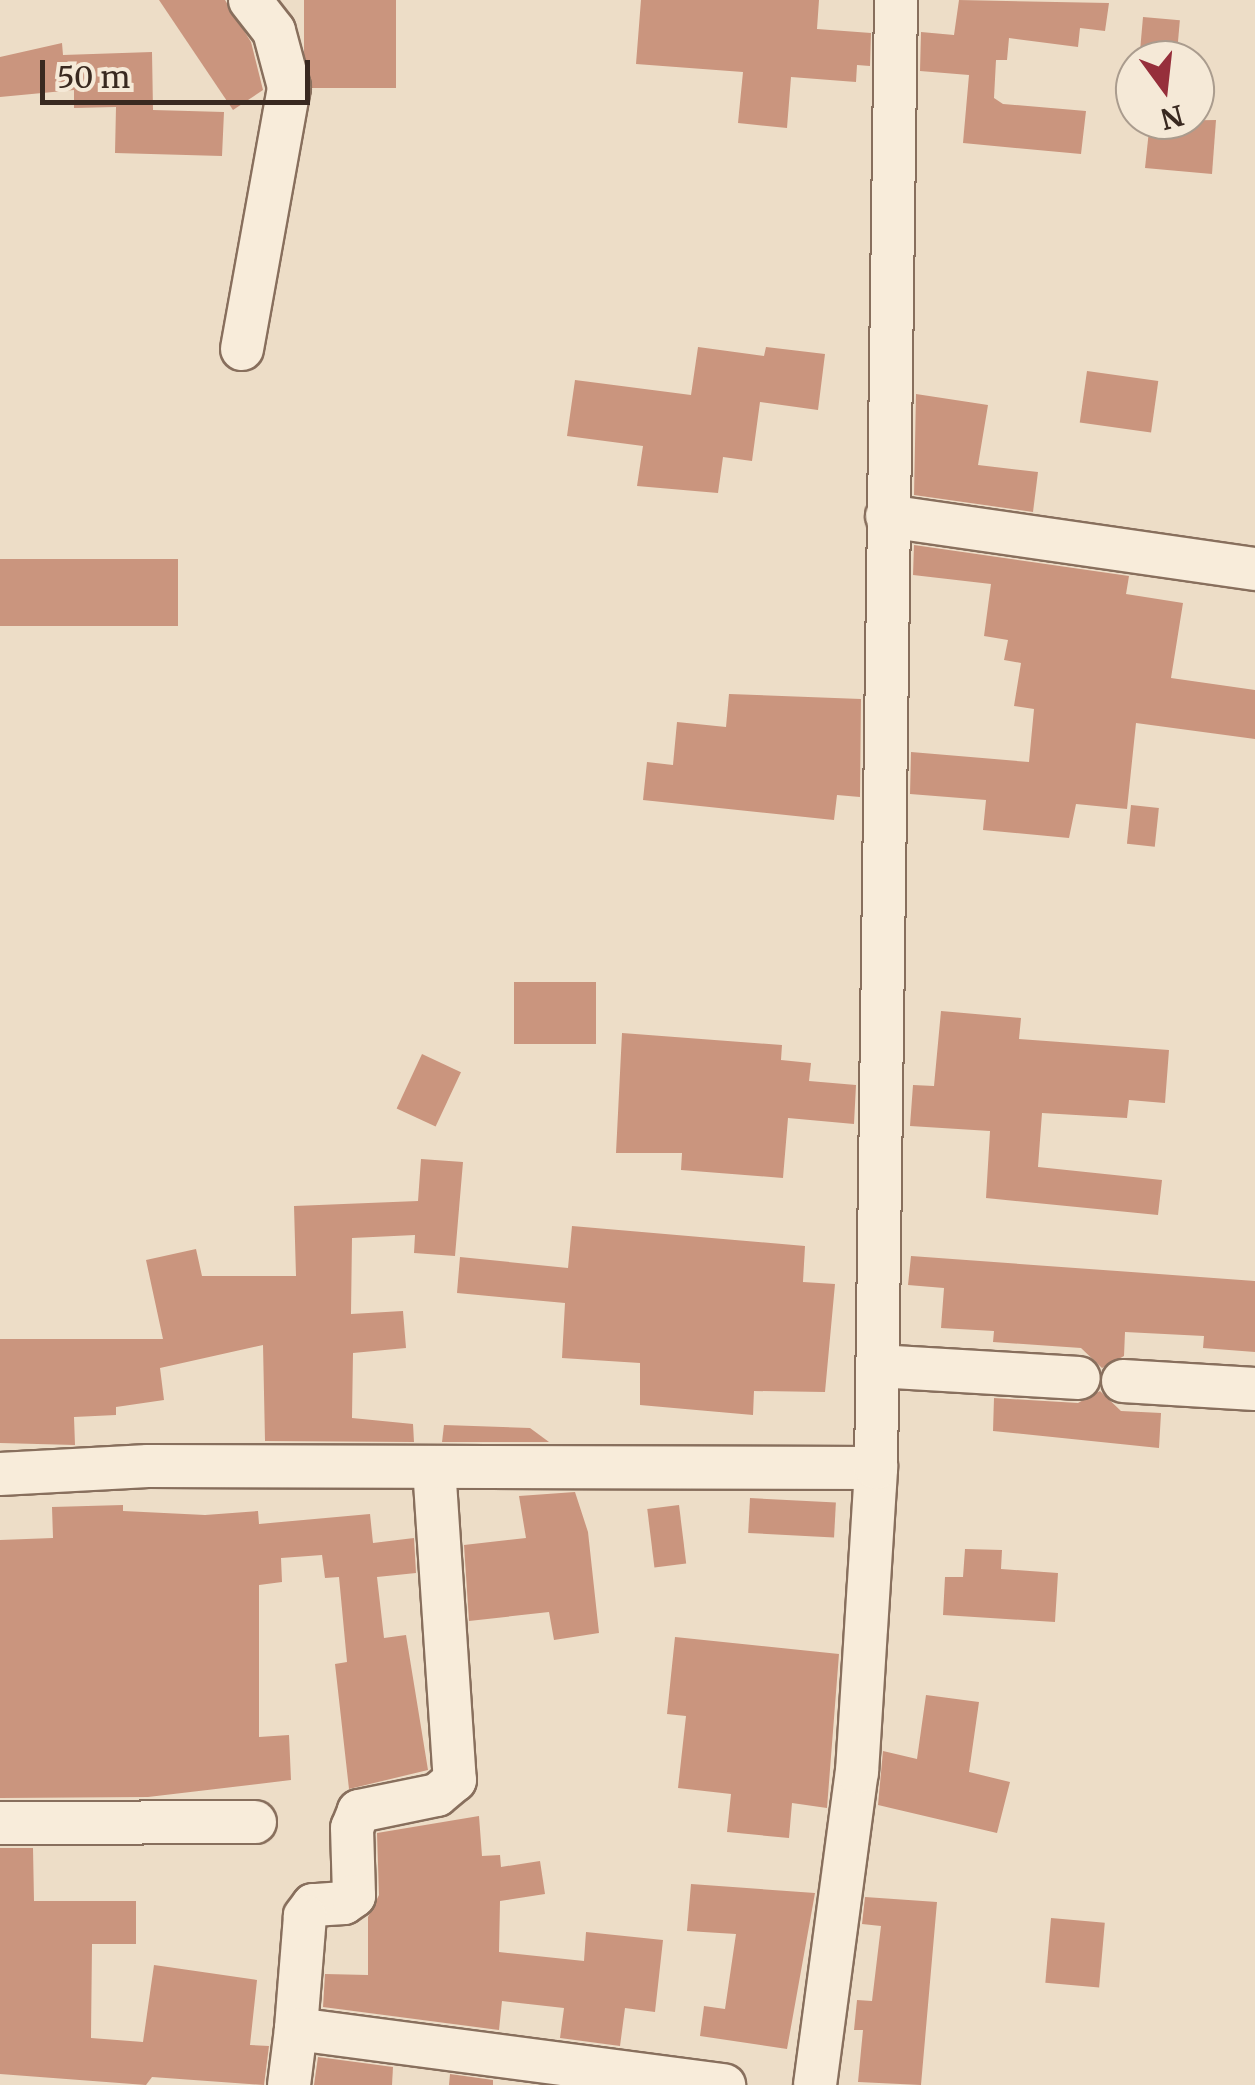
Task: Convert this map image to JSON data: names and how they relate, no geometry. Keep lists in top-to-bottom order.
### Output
{
  "scale_bar": "50 m",
  "north": "bottom"
}
